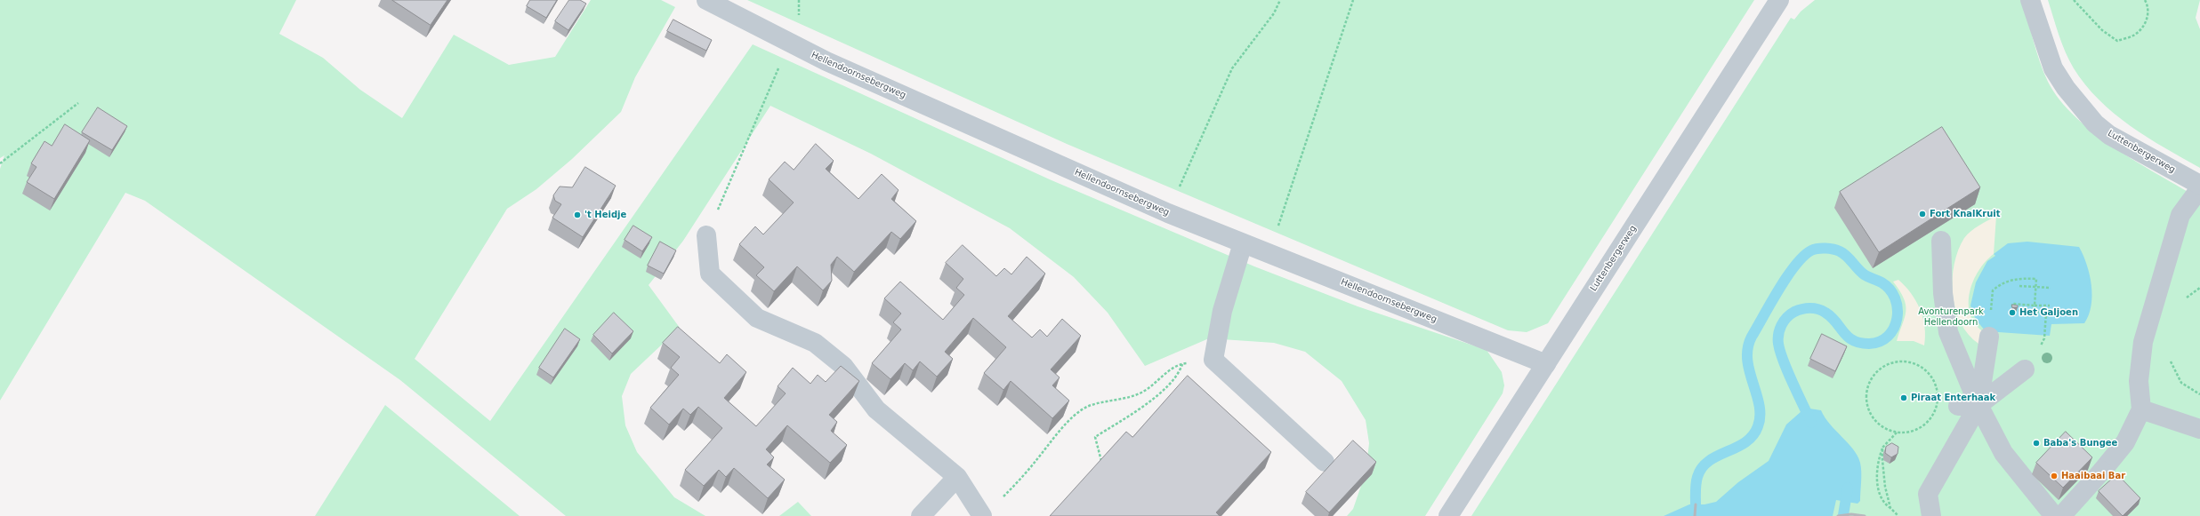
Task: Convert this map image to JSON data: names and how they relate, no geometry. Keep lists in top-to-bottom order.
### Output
{
  "streets": {
    "street": ["Hellendoornsebergweg", "Luttenbergerweg"]
  },
  "crossings": [
    ["Hellendoornsebergweg", "Luttenbergerweg"]
  ],
  "parks": ["Avonturenpark Hellendoorn"],
  "places": [
    "Fort KnalKruit",
    "'t Heidje",
    "Het Galjoen",
    "Piraat Enterhaak",
    "Baba's Bungee",
    "Haaibaai Bar"
  ]
}
